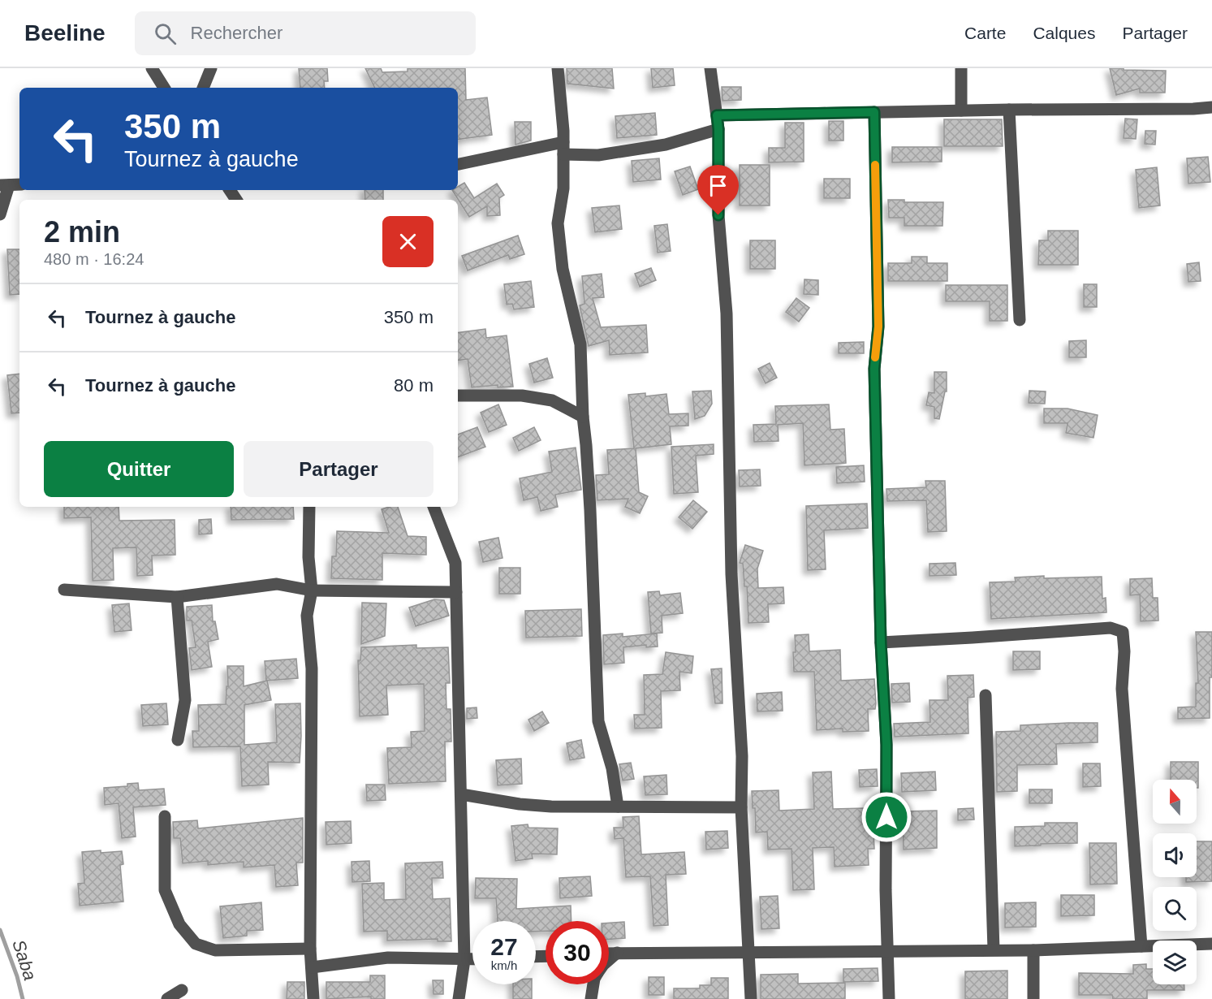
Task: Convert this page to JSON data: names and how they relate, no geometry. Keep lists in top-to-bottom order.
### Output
{
  "water": ["Saba"],
  "north": "top",
  "page": {
    "header": "Beeline",
    "search": "Rechercher",
    "nav": ["Carte", "Calques", "Partager"],
    "turn": ["350 m", "Tournez à gauche"],
    "heading": ["2 min", "480 m · 16:24"],
    "list": [
      {
        "name": "Tournez à gauche",
        "value": "350 m"
      },
      {
        "name": "Tournez à gauche",
        "value": "80 m"
      }
    ],
    "buttons": ["Quitter", "Partager"],
    "speed": "27 km/h",
    "limit": "30"
  }
}
